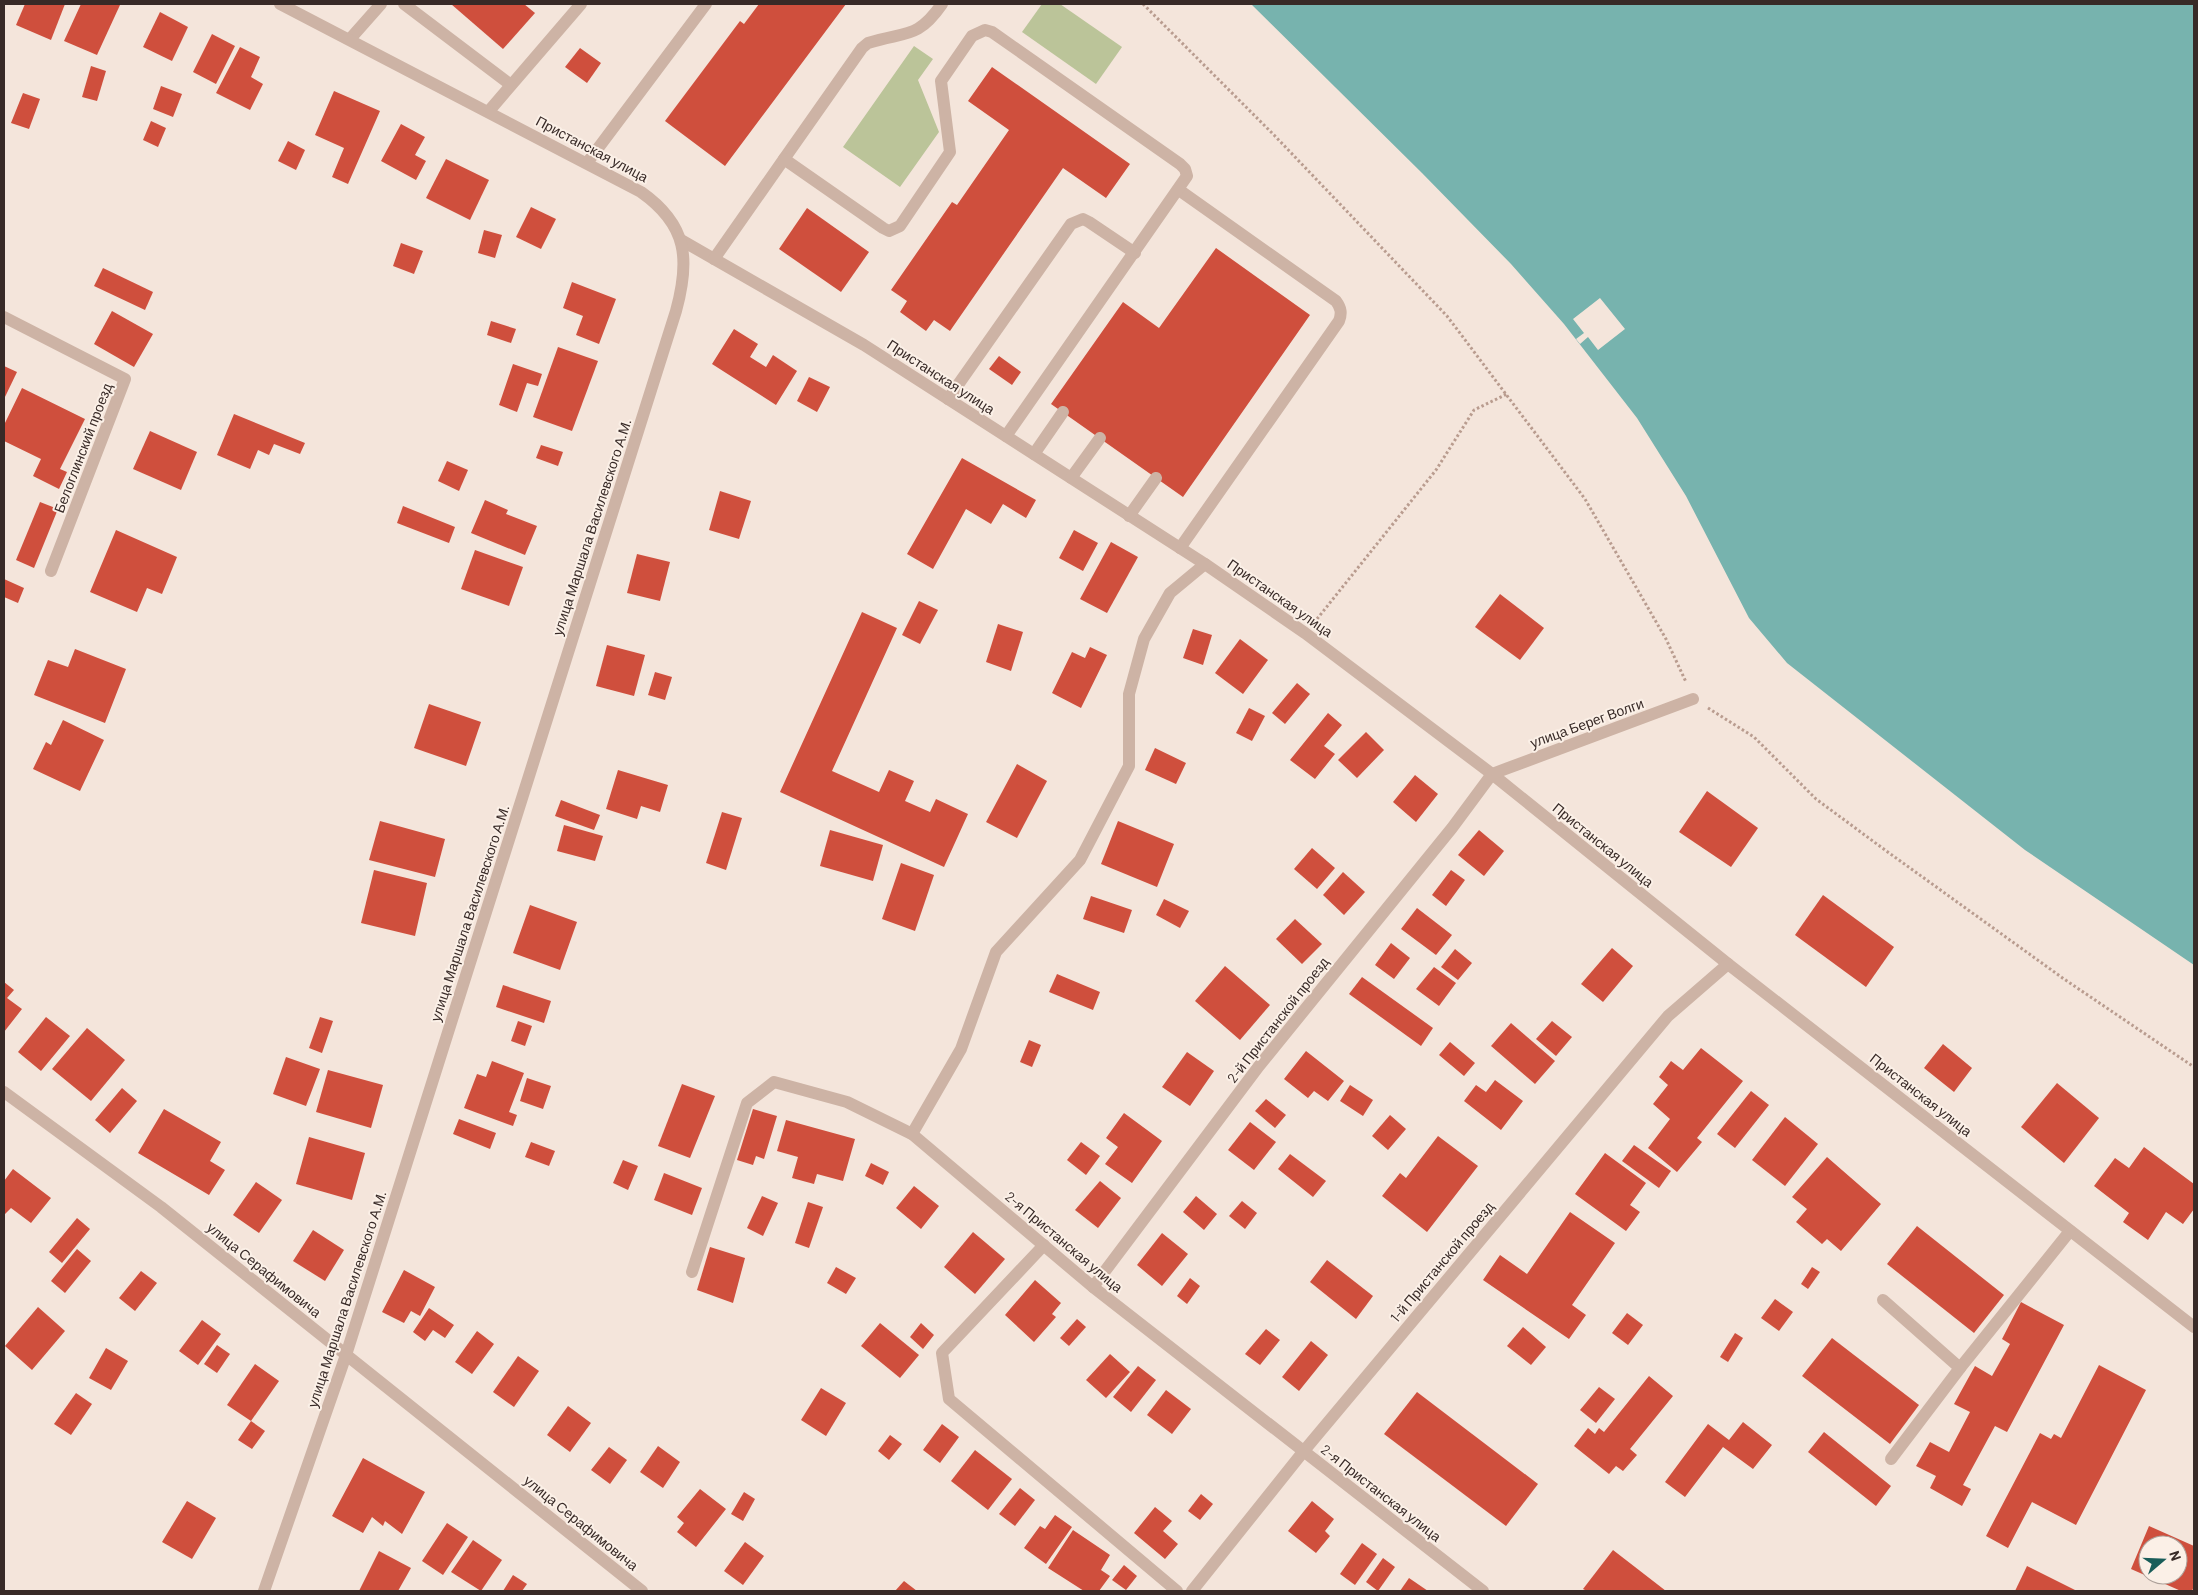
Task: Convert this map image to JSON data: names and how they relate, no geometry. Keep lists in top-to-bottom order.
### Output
{
  "streets": {
    "street": [
      "Пристанская улица",
      "Белоглинский проезд",
      "улица Маршала Василевского А.М.",
      "улица Берег Волги",
      "2-й Пристанской проезд",
      "2-я Пристанская улица",
      "1-й Пристанской проезд",
      "улица Серафимовича"
    ]
  },
  "crossings": [
    ["Пристанская улица", "улица Маршала Василевского А.М."],
    ["Пристанская улица", "улица Берег Волги"],
    ["Пристанская улица", "2-й Пристанской проезд"],
    ["Пристанская улица", "1-й Пристанской проезд"],
    ["улица Маршала Василевского А.М.", "улица Серафимовича"],
    ["улица Берег Волги", "2-й Пристанской проезд"],
    ["2-й Пристанской проезд", "2-я Пристанская улица"],
    ["2-я Пристанская улица", "1-й Пристанской проезд"]
  ],
  "north": "right"
}
